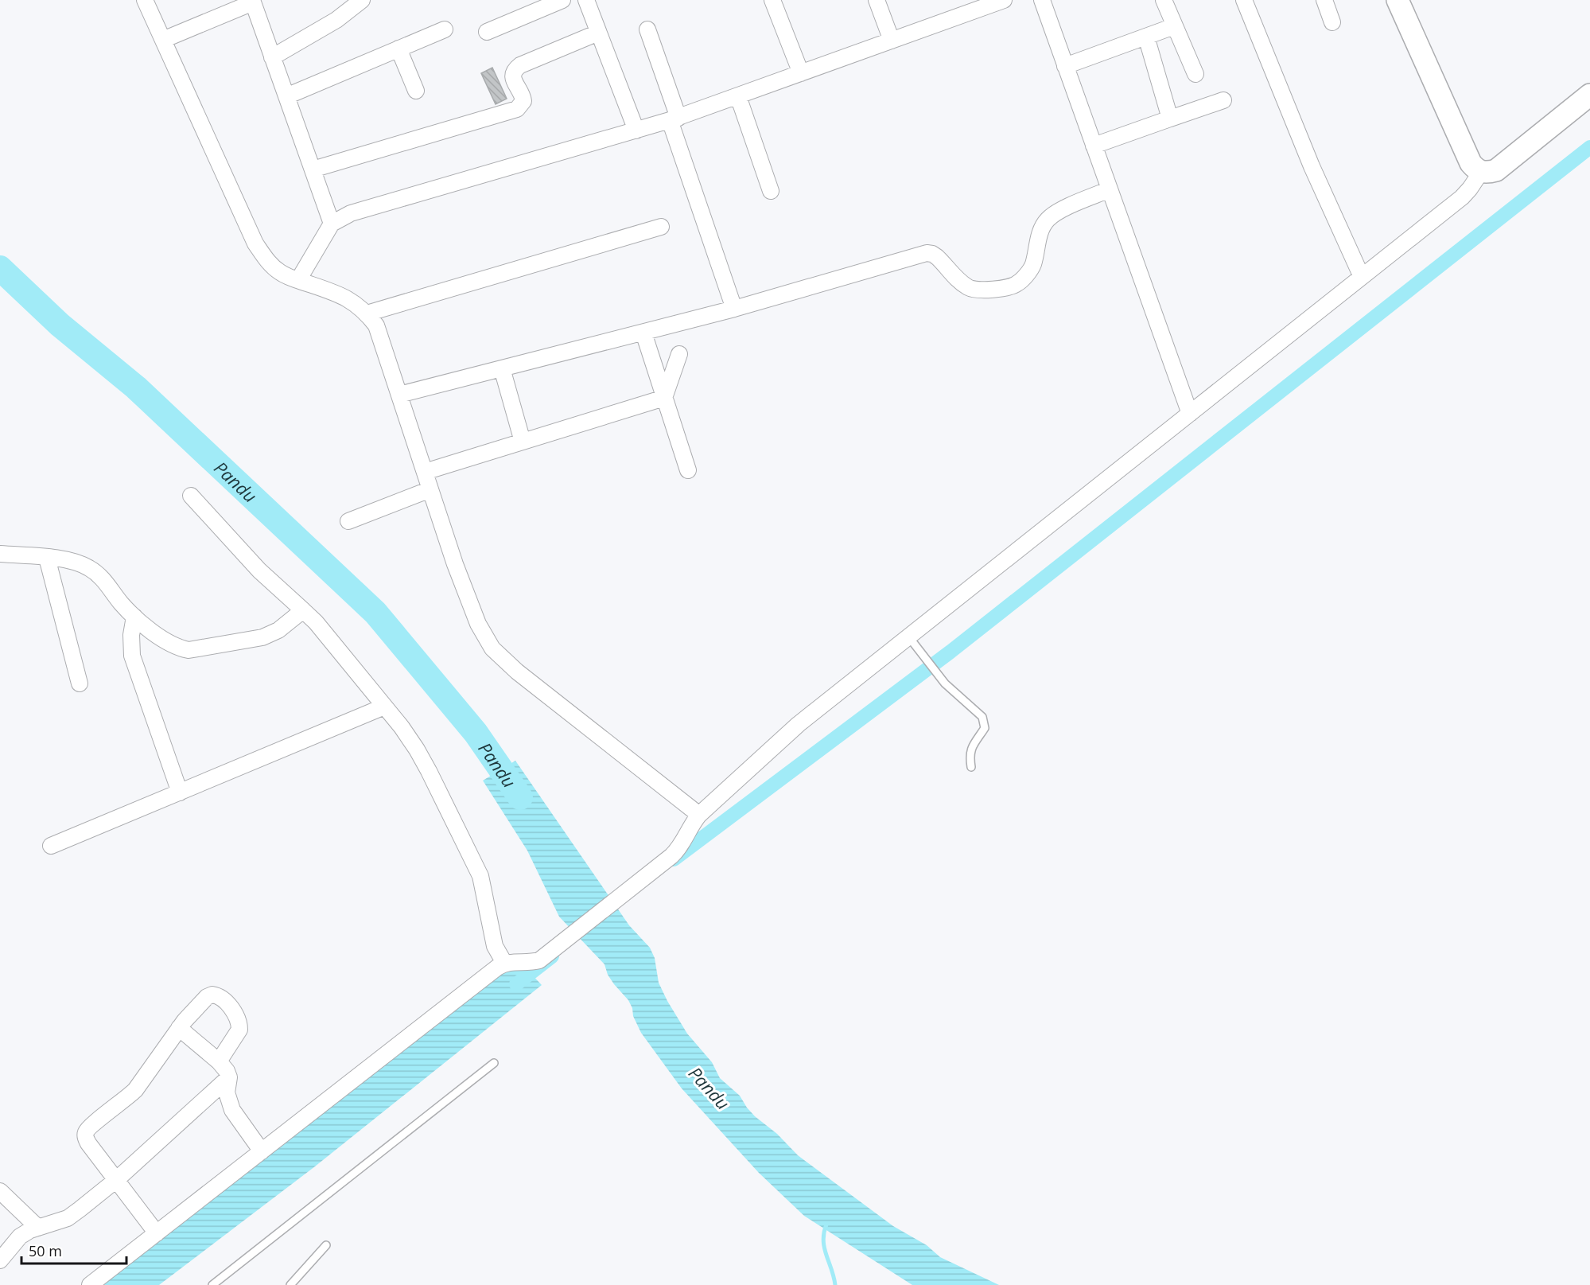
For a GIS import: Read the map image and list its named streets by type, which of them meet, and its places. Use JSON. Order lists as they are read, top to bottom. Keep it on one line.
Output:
{"water":["Pandu"],"scale_bar":"50 m"}
